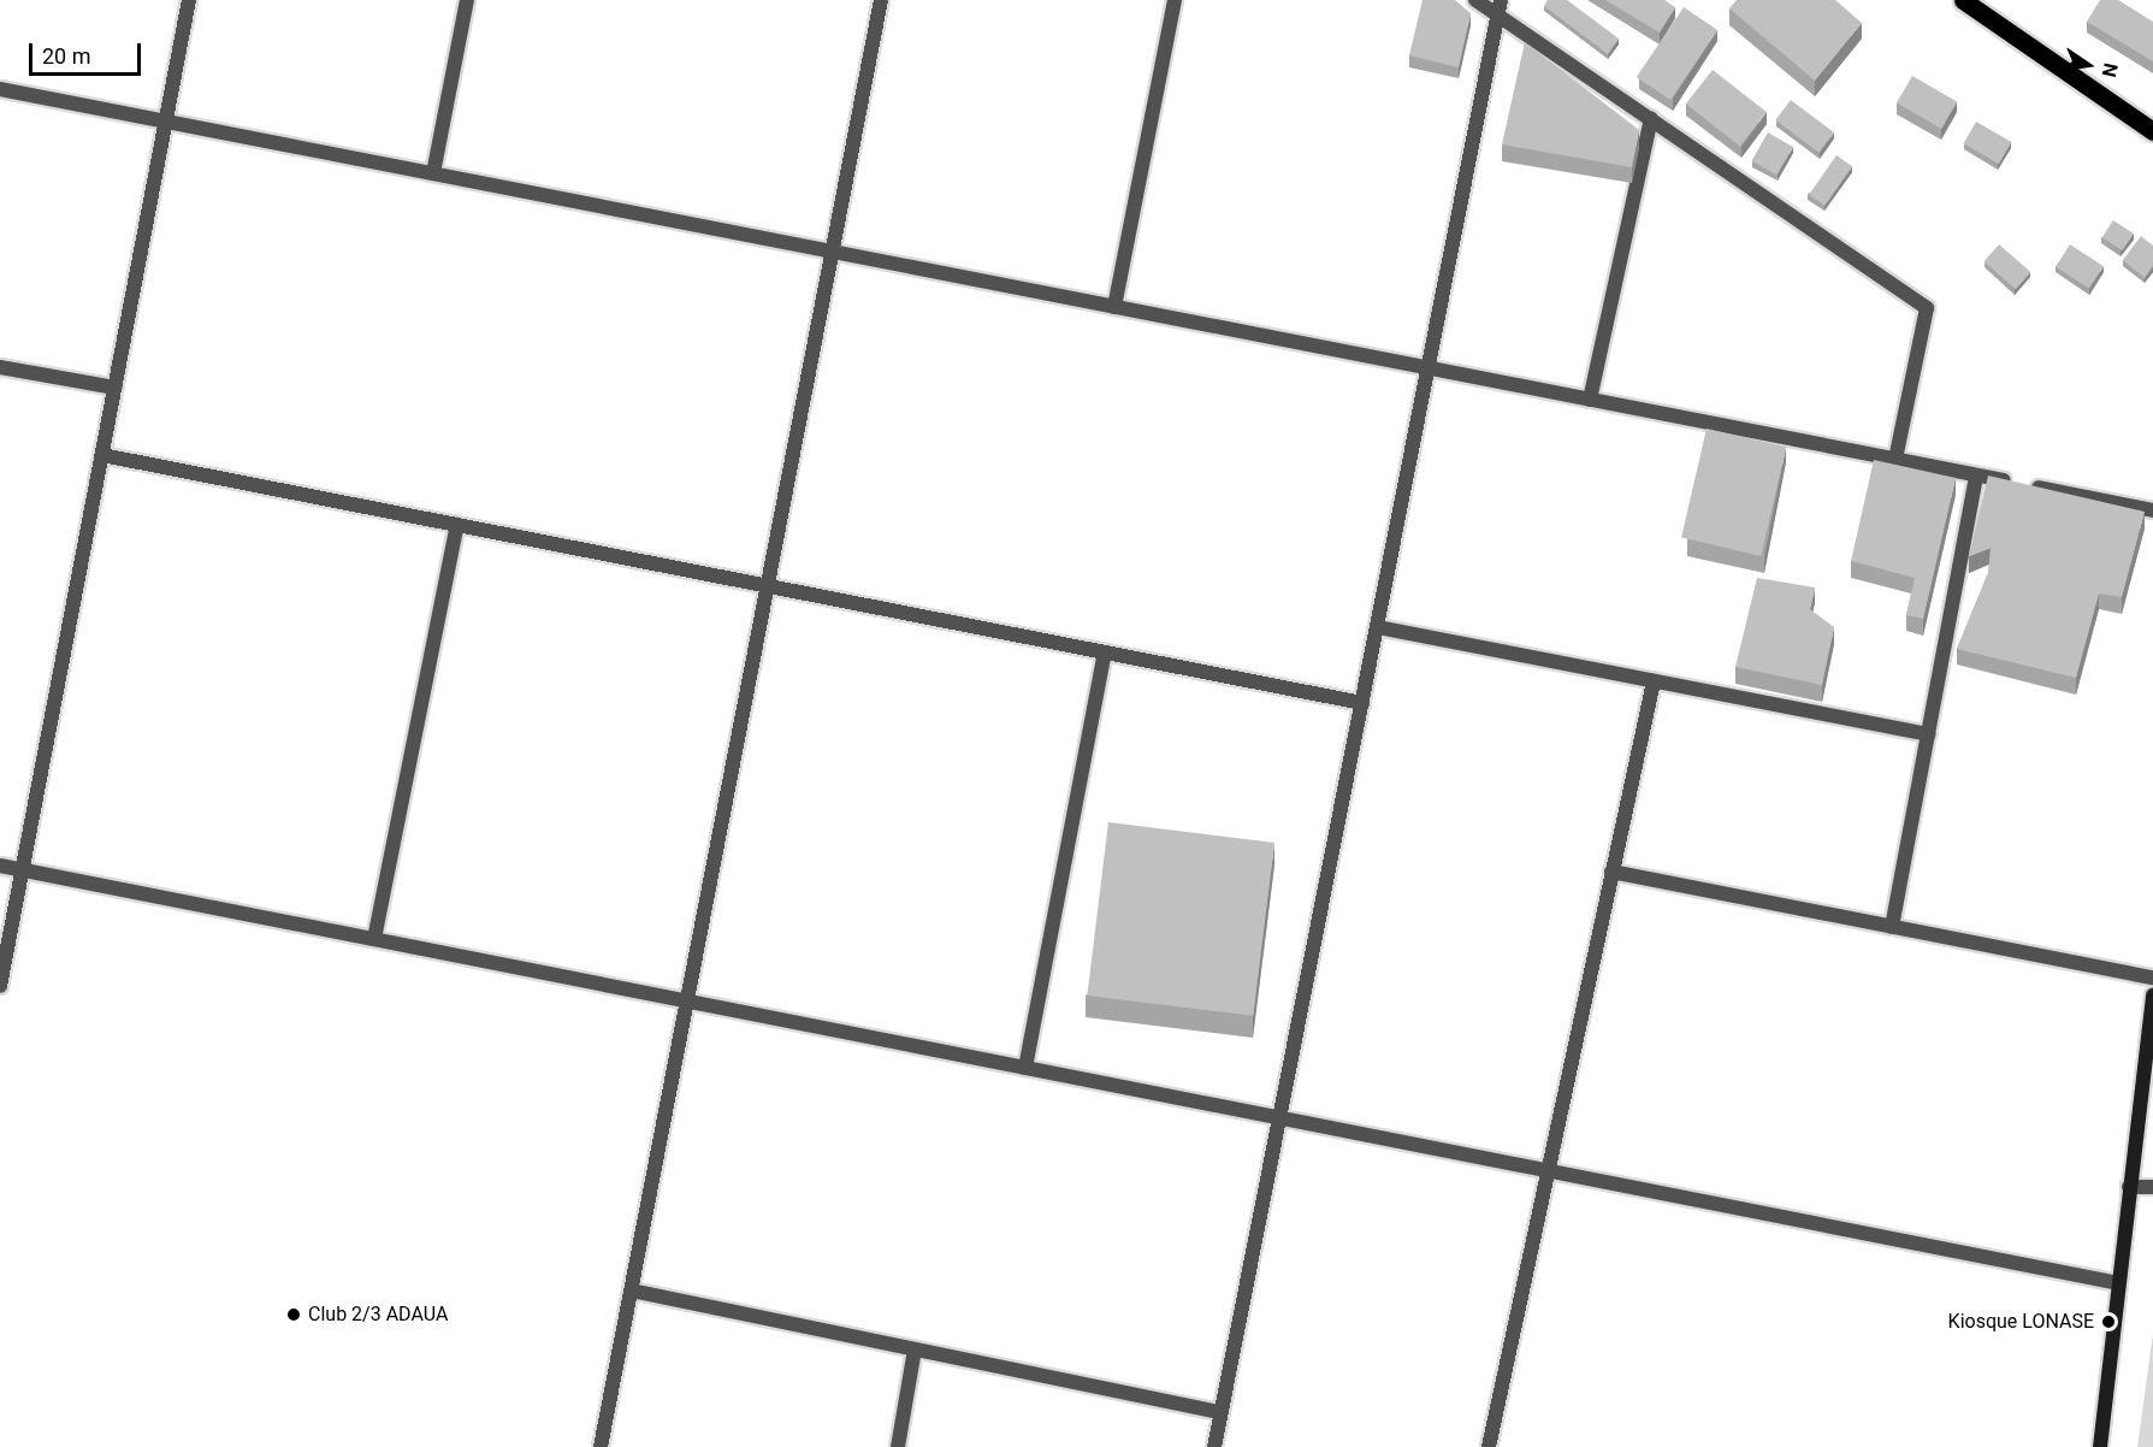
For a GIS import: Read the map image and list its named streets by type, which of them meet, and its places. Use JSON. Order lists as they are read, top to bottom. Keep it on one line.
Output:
{"places":["Club 2/3 ADAUA","Kiosque LONASE"],"scale_bar":"20 m","north":"right"}
